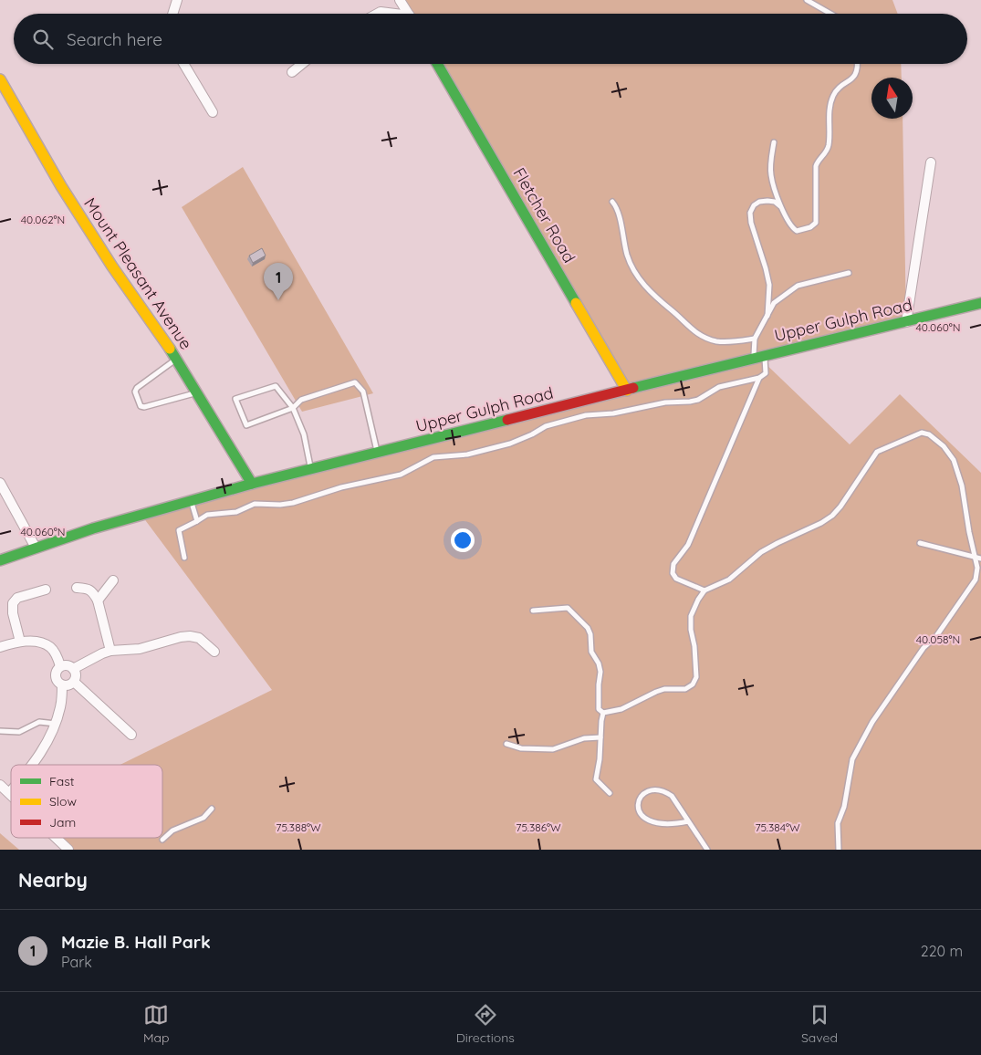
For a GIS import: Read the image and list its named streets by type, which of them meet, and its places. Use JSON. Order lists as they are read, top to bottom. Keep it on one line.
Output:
{"streets":{"street":["Fletcher Road","Mount Pleasant Avenue","Upper Gulph Road"]},"crossings":[["Fletcher Road","Upper Gulph Road"],["Mount Pleasant Avenue","Upper Gulph Road"]],"legend":["Fast","Slow","Jam"],"north":"top","page":{"search":"Search here","pins":"1","heading":"Nearby","list":[{"mark":"1","name":"Mazie B. Hall Park","note":"Park","value":"220 m"}],"nav":["Map","Directions","Saved"]},"coordinates":["40.062°N","40.060°N","40.058°N","75.388°W","75.386°W","75.384°W"]}
